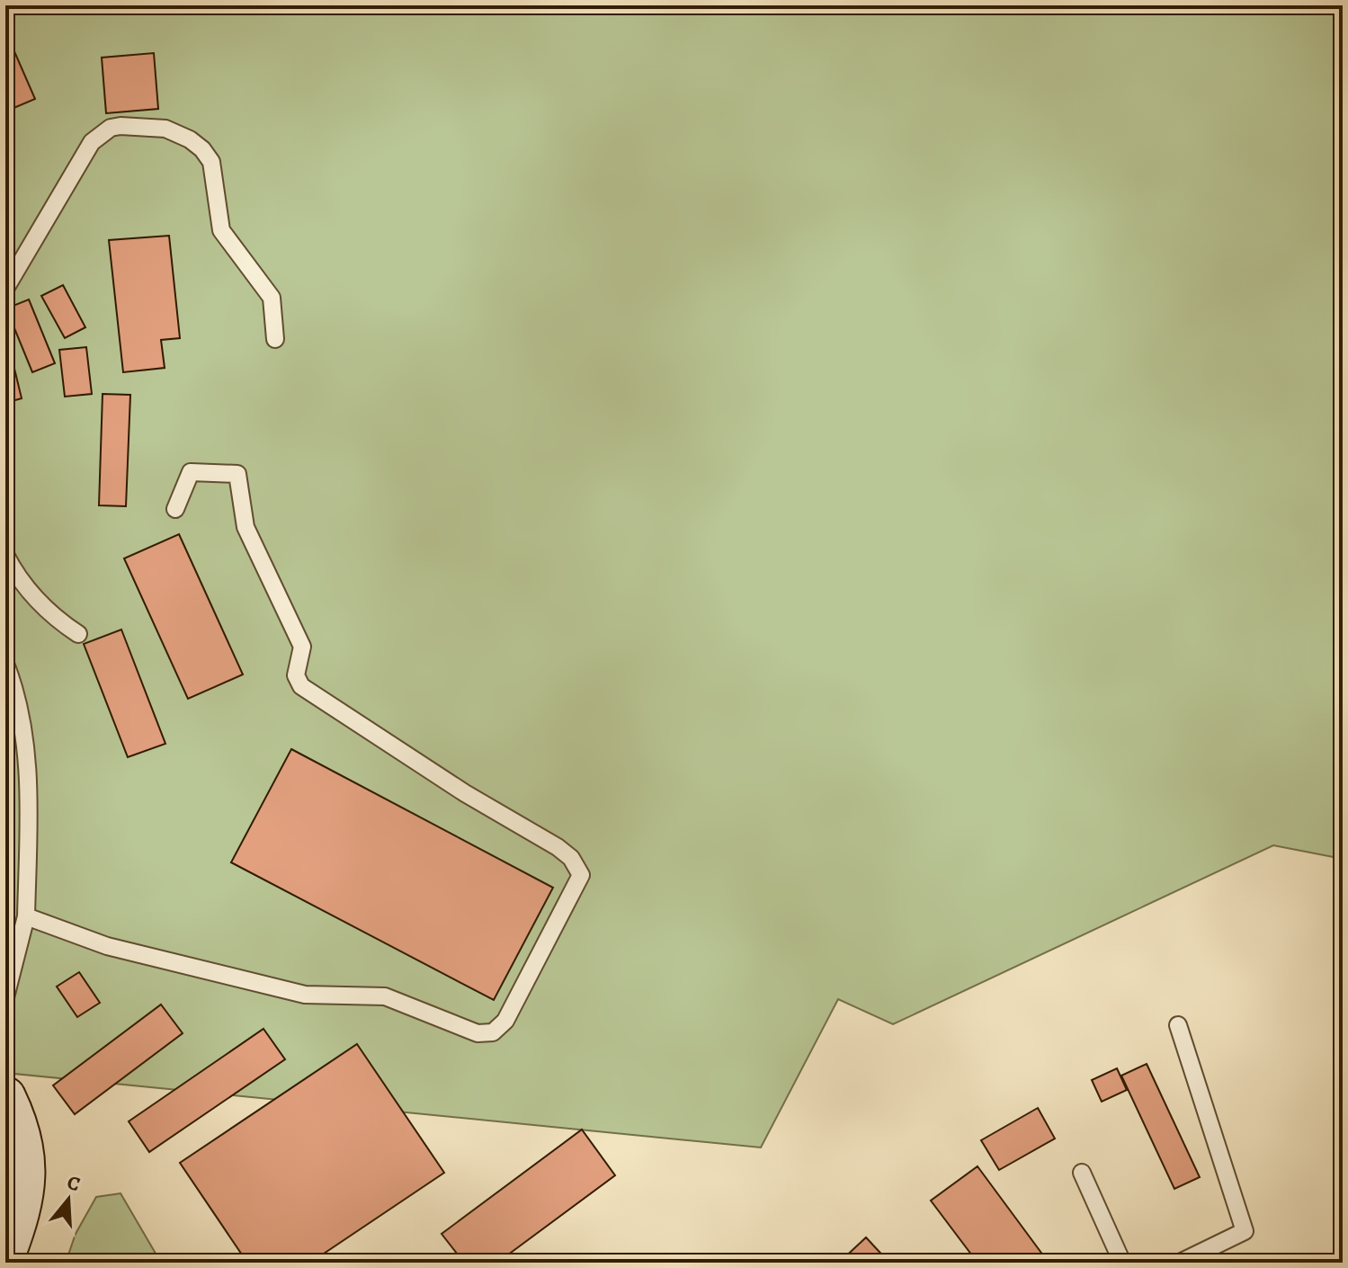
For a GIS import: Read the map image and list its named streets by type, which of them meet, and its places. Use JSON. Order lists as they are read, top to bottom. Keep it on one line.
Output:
{"north":"top"}
